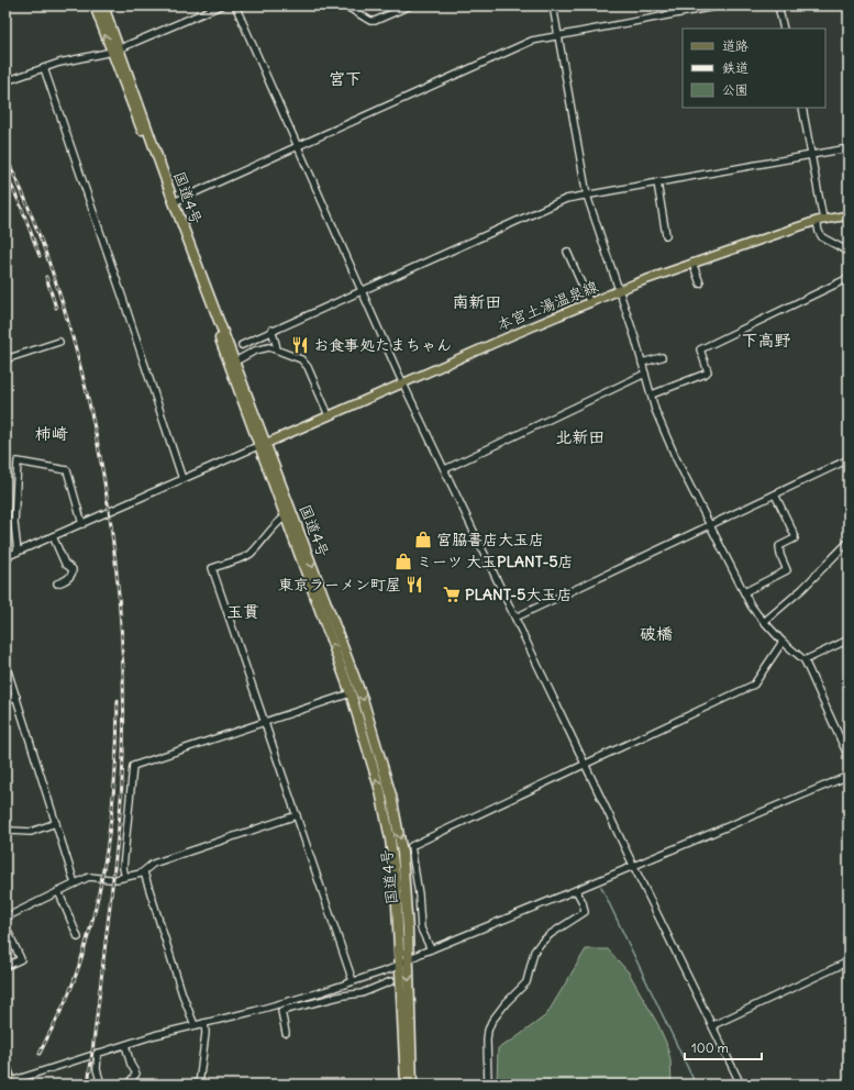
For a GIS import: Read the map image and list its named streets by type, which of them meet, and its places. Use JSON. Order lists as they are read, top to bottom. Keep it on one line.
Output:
{"streets":{"highway":["国道4号"],"main road":["本宮土湯温泉線"]},"crossings":[["国道4号","本宮土湯温泉線"]],"districts":["宮下","南新田","下高野","柿崎","北新田","玉貫","破橋"],"places":{"restaurant":["お食事処たまちゃん","東京ラーメン町屋"],"shop":["宮脇書店大玉店","ミーツ 大玉PLANT-5店"],"supermarket":["PLANT-5大玉店"]},"legend":["道路","鉄道","公園"],"scale_bar":"100 m"}
